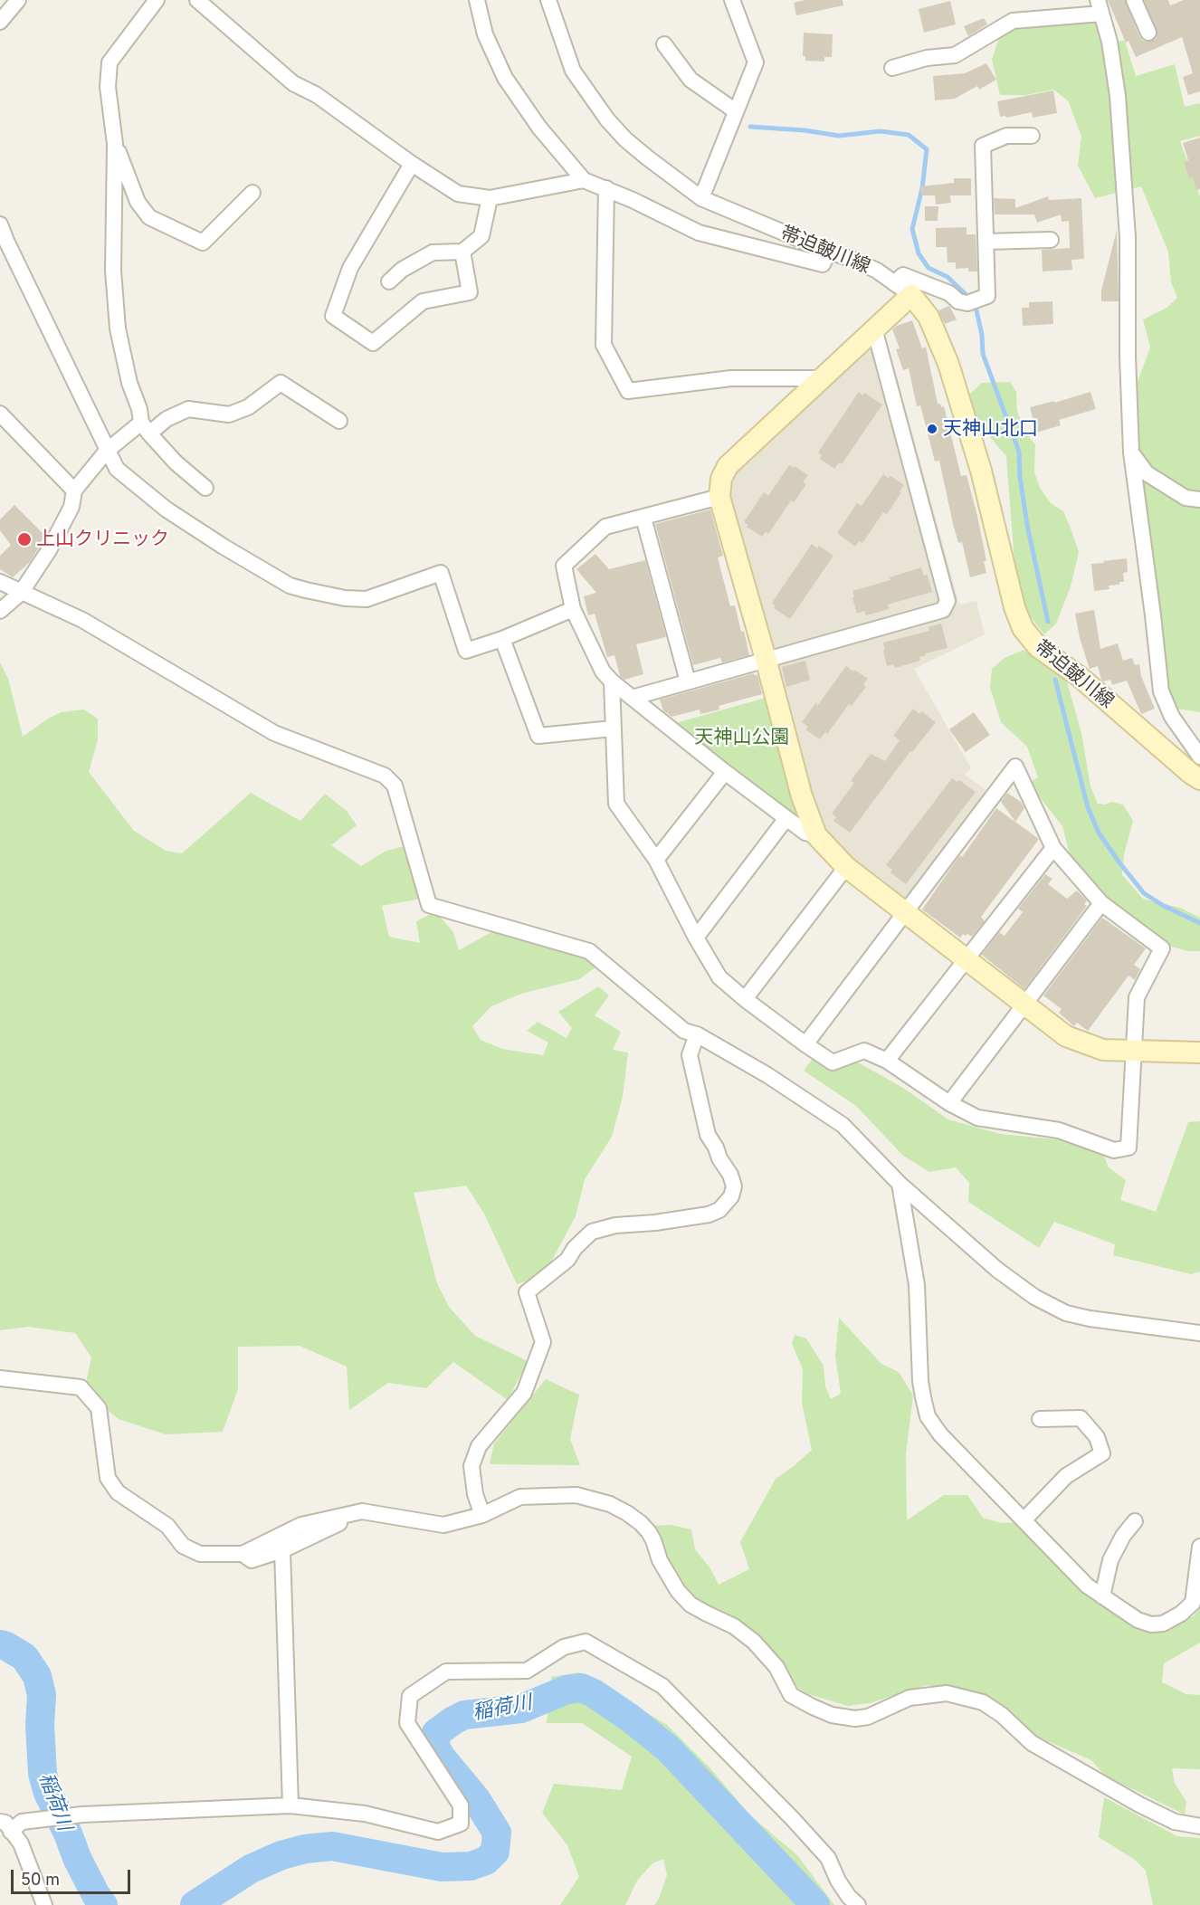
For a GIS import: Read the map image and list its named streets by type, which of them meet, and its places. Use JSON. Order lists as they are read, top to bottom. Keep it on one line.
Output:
{"streets":{"street":["帯迫皷川線"]},"water":["稲荷川"],"parks":["天神山公園"],"places":["天神山北口","上山クリニック"],"scale_bar":"50 m"}
